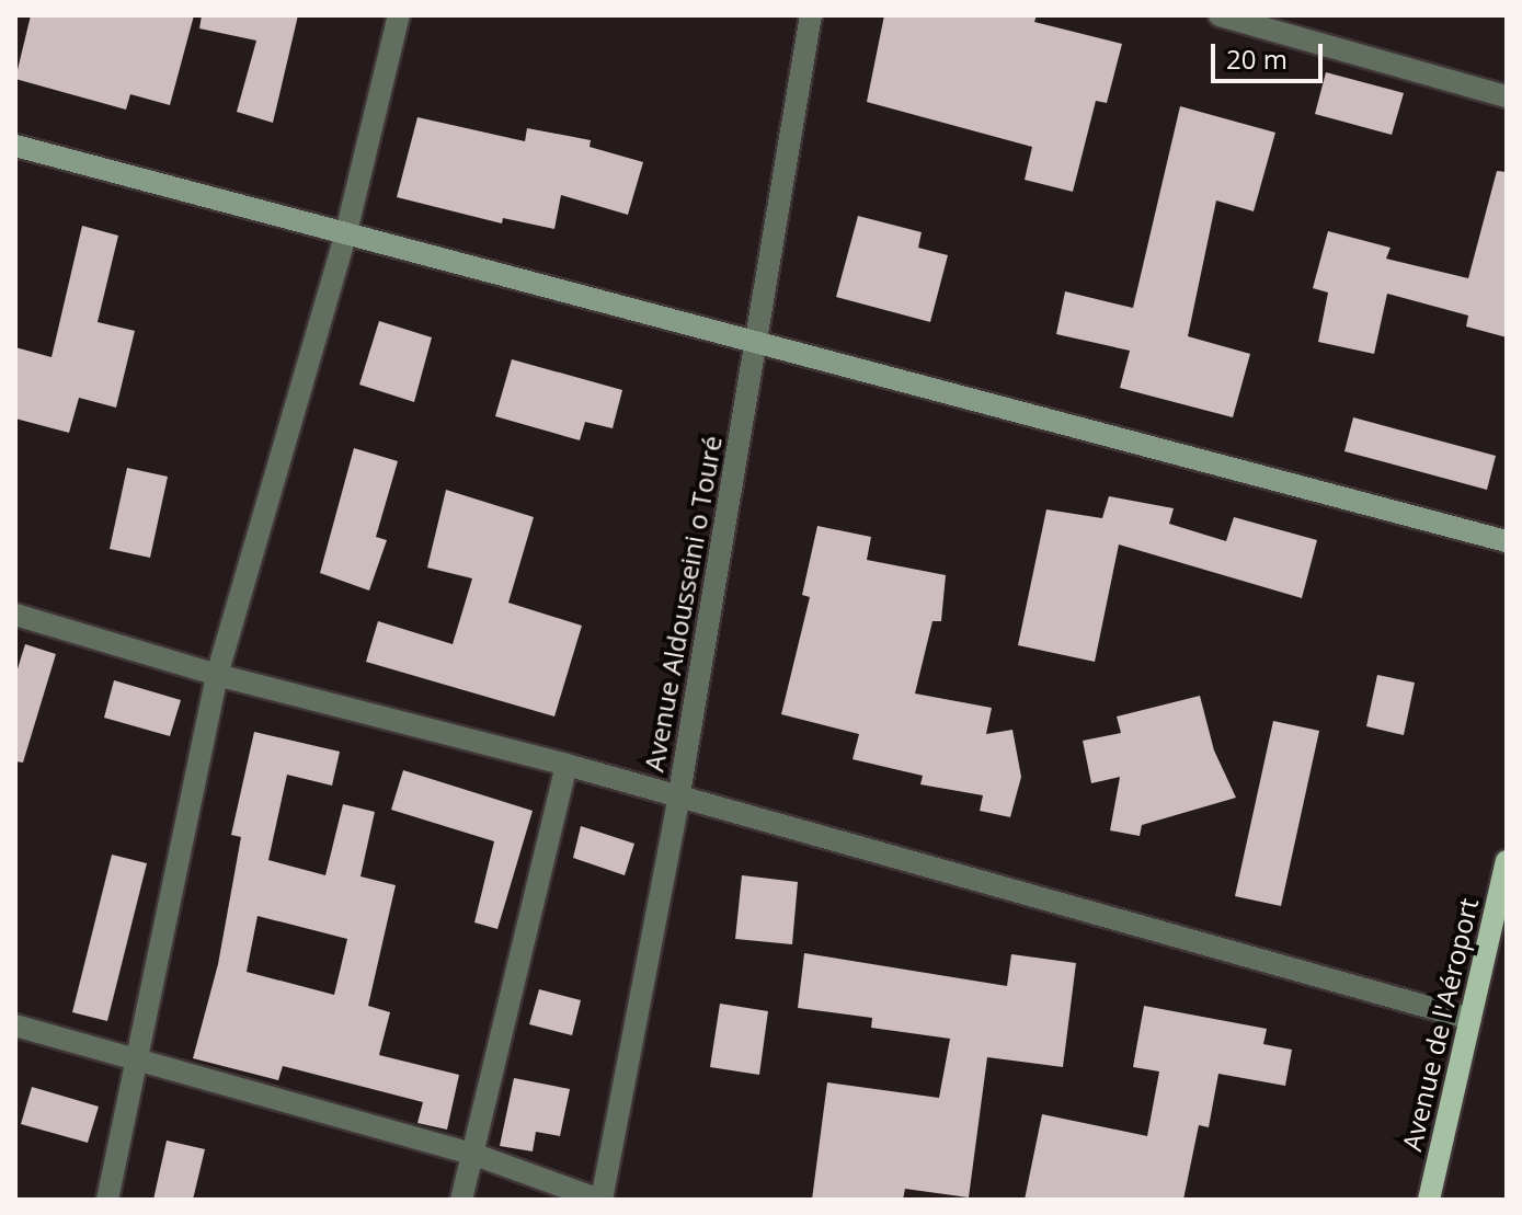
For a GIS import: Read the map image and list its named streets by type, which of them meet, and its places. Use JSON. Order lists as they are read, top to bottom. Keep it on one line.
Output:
{"streets":{"main road":["Avenue de l'Aéroport"],"street":["Avenue Aldousseini o Touré"]},"scale_bar":"20 m"}
